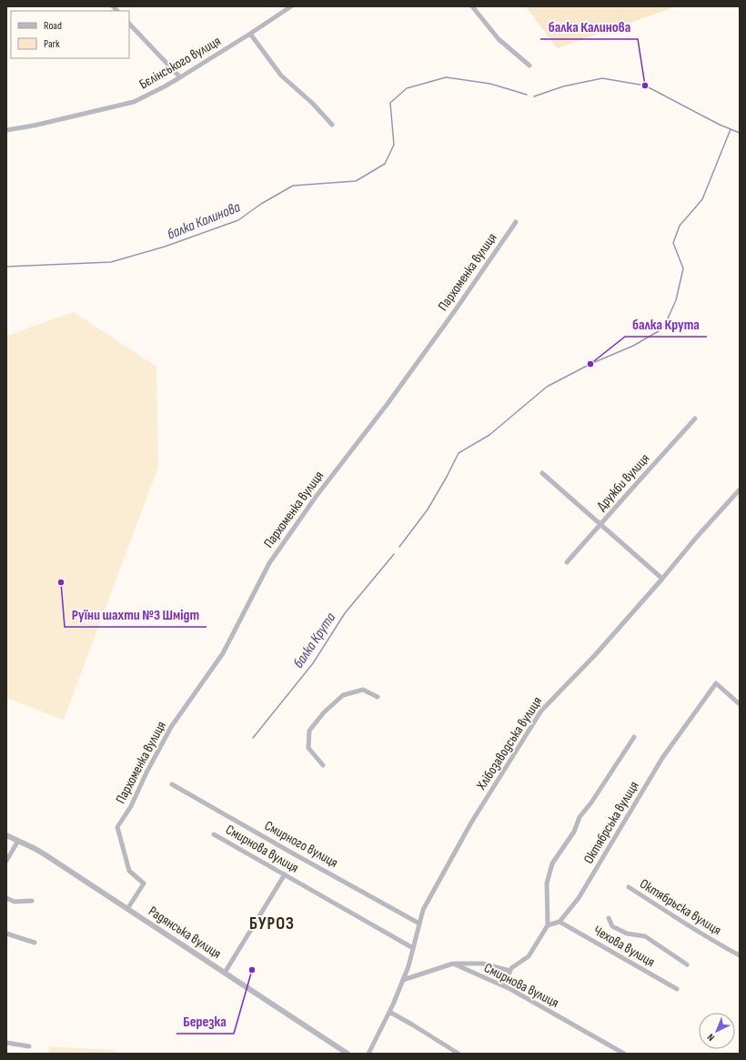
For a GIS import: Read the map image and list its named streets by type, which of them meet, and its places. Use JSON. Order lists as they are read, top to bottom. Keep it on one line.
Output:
{"streets":{"street":["Бєлінського вулиця","Пархоменка вулиця","Дружби вулиця","Хлібозаводська вулиця","Октябрська вулиця","Смирного вулиця","Смирнова вулиця","Октябрьска вулиця","Радянська вулиця","Чехова вулиця"]},"crossings":[["Пархоменка вулиця","Радянська вулиця"],["Хлібозаводська вулиця","Смирного вулиця"],["Хлібозаводська вулиця","Смирнова вулиця"],["Октябрська вулиця","Чехова вулиця"]],"districts":["БУРОЗ"],"water":["балка Калинова","балка Крута"],"places":["балка Калинова","балка Крута","Руїни шахти №3 Шмідт","Березка"],"legend":["Road","Park"],"north":"bottom left"}
